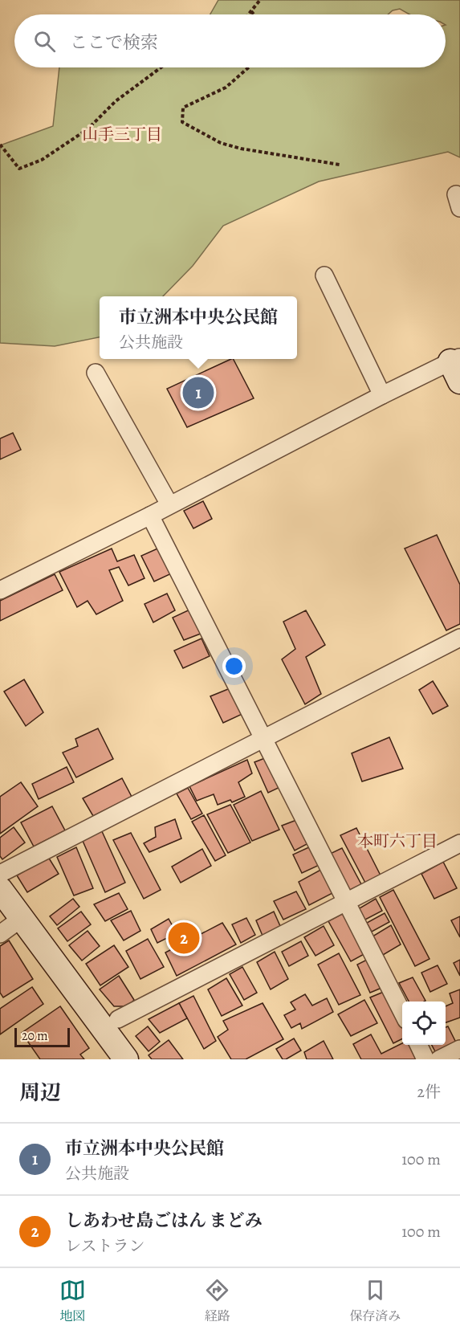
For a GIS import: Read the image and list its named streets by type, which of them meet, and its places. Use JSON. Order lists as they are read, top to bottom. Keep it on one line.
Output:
{"districts":["山手三丁目","本町六丁目"],"scale_bar":"20 m","page":{"search":"ここで検索","popup":["市立洲本中央公民館","公共施設"],"pins":["1","2"],"scale":"20 m","heading":["周辺","2件"],"list":[{"mark":"1","name":"市立洲本中央公民館","note":"公共施設","value":"100 m"},{"mark":"2","name":"しあわせ島ごはん まどみ","note":"レストラン","value":"100 m"}],"nav":["地図","経路","保存済み"]}}
